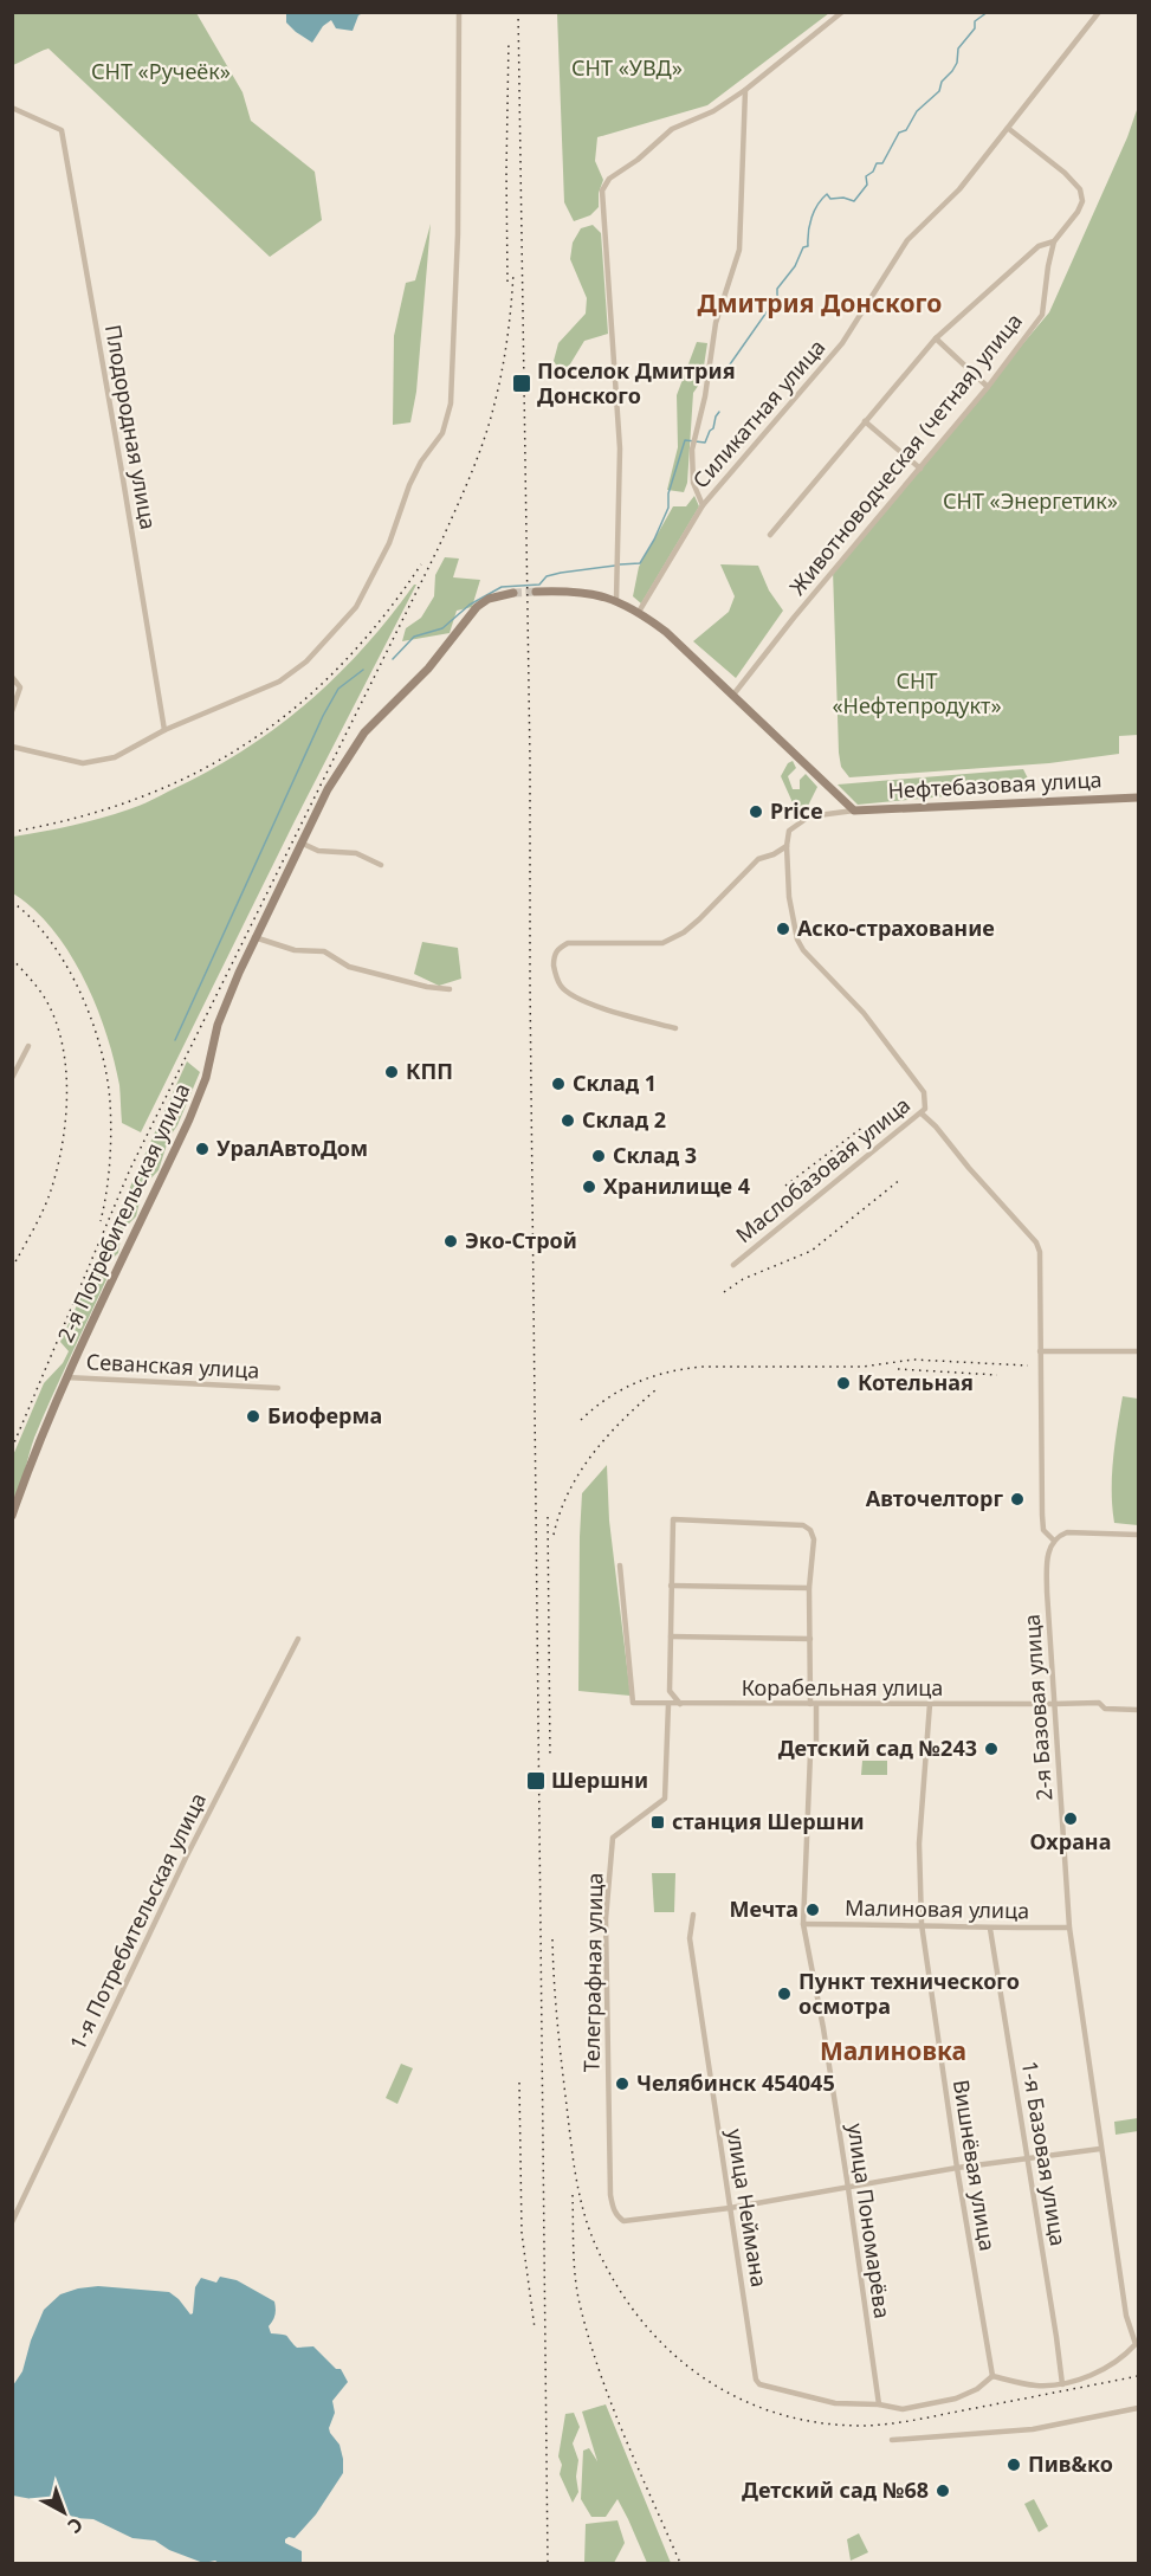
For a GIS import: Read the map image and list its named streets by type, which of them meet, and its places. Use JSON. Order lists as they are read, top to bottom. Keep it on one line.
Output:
{"streets":{"street":["Силикатная улица","Плодородная улица","Животноводческая (четная) улица","Нефтебазовая улица","Маслобазовая улица","2-я Потребительская улица","Севанская улица","Корабельная улица","2-я Базовая улица","Малиновая улица","1-я Потребительская улица","Телеграфная улица","1-я Базовая улица","Вишнёвая улица","улица Неймана","улица Пономарёва"]},"crossings":[["Силикатная улица","Животноводческая (четная) улица"],["2-я Потребительская улица","Севанская улица"],["Корабельная улица","2-я Базовая улица"],["Корабельная улица","Телеграфная улица"],["Корабельная улица","Вишнёвая улица"],["Корабельная улица","улица Пономарёва"],["2-я Базовая улица","Малиновая улица"],["2-я Базовая улица","1-я Базовая улица"],["Малиновая улица","1-я Базовая улица"],["Малиновая улица","Вишнёвая улица"],["Малиновая улица","улица Пономарёва"],["Телеграфная улица","улица Неймана"],["улица Неймана","улица Пономарёва"]],"districts":["Дмитрия Донского","Малиновка"],"parks":["СНТ «УВД»","СНТ «Ручеёк»","СНТ «Энергетик»","СНТ «Нефтепродукт»"],"places":{"transit":["Поселок Дмитрия Донского","Шершни","станция Шершни"],"other":["Price","Аско-страхование","КПП","Склад 1","Склад 2","УралАвтоДом","Склад 3","Хранилище 4","Эко-Строй","Котельная","Биоферма","Авточелторг","Детский сад №243","Охрана","Мечта","Пункт технического осмотра","Челябинск 454045","Пив&ко","Детский сад №68"]},"north":"bottom right"}
